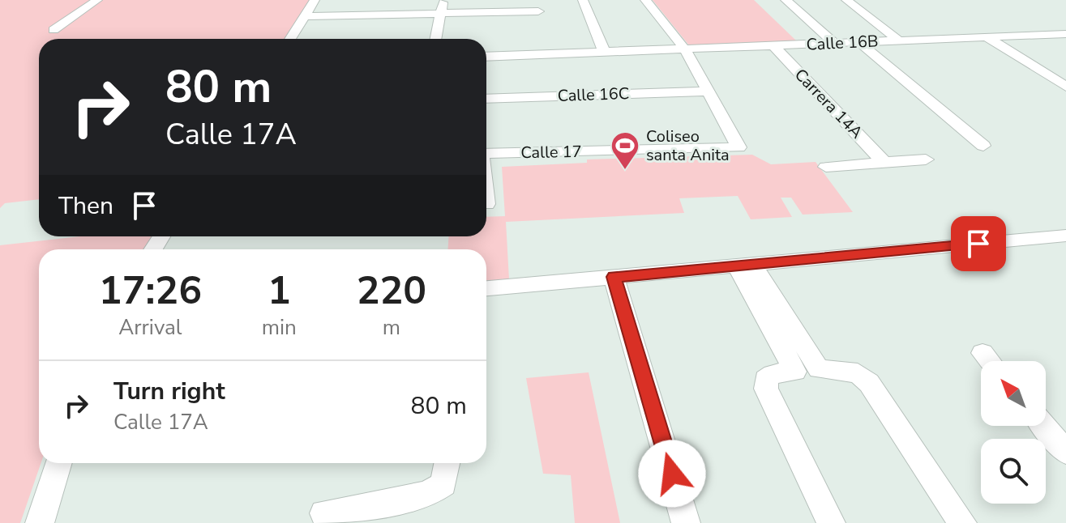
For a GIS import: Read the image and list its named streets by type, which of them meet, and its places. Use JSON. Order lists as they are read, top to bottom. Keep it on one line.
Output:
{"streets":{"street":["Calle 16B","Calle 16C","Carrera 14A","Calle 17"]},"crossings":[["Calle 16B","Carrera 14A"],["Calle 16C","Calle 17"]],"places":{"sports":["Coliseo santa Anita"]},"north":"top left","page":{"turn":["80 m","Calle 17A"],"then":"Then","eta":["17:26","Arrival","1","min","220","m"],"list":[{"name":"Turn right","note":"Calle 17A","value":"80 m"}]}}
